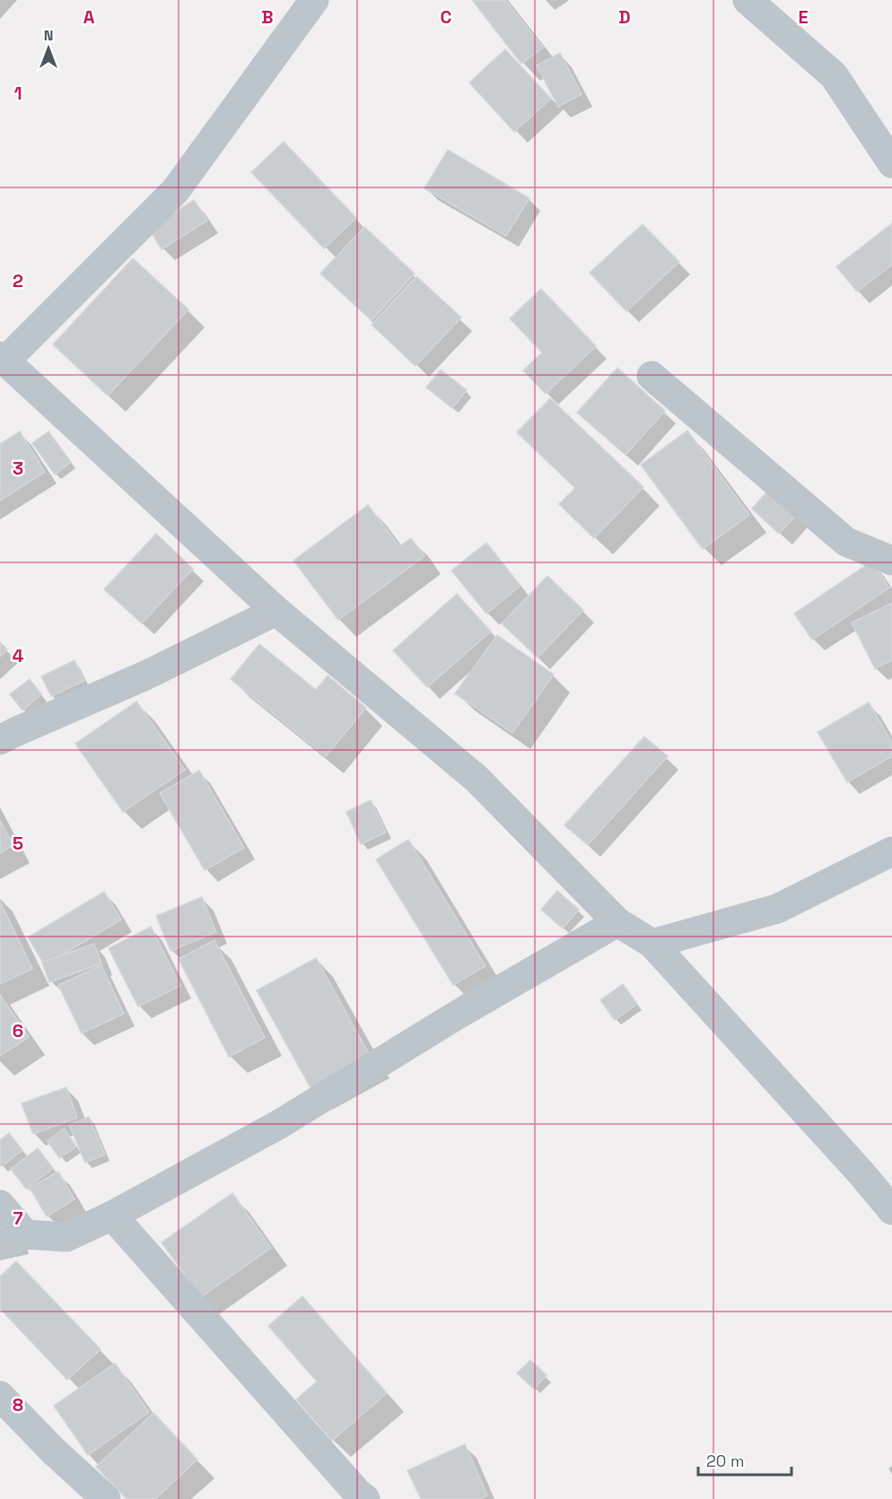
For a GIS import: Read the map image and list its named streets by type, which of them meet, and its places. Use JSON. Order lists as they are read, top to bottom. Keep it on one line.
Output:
{"scale_bar":"20 m","north":"top","grid":{"columns":["A","B","C","D","E"],"rows":["1","2","3","4","5","6","7","8"]}}
